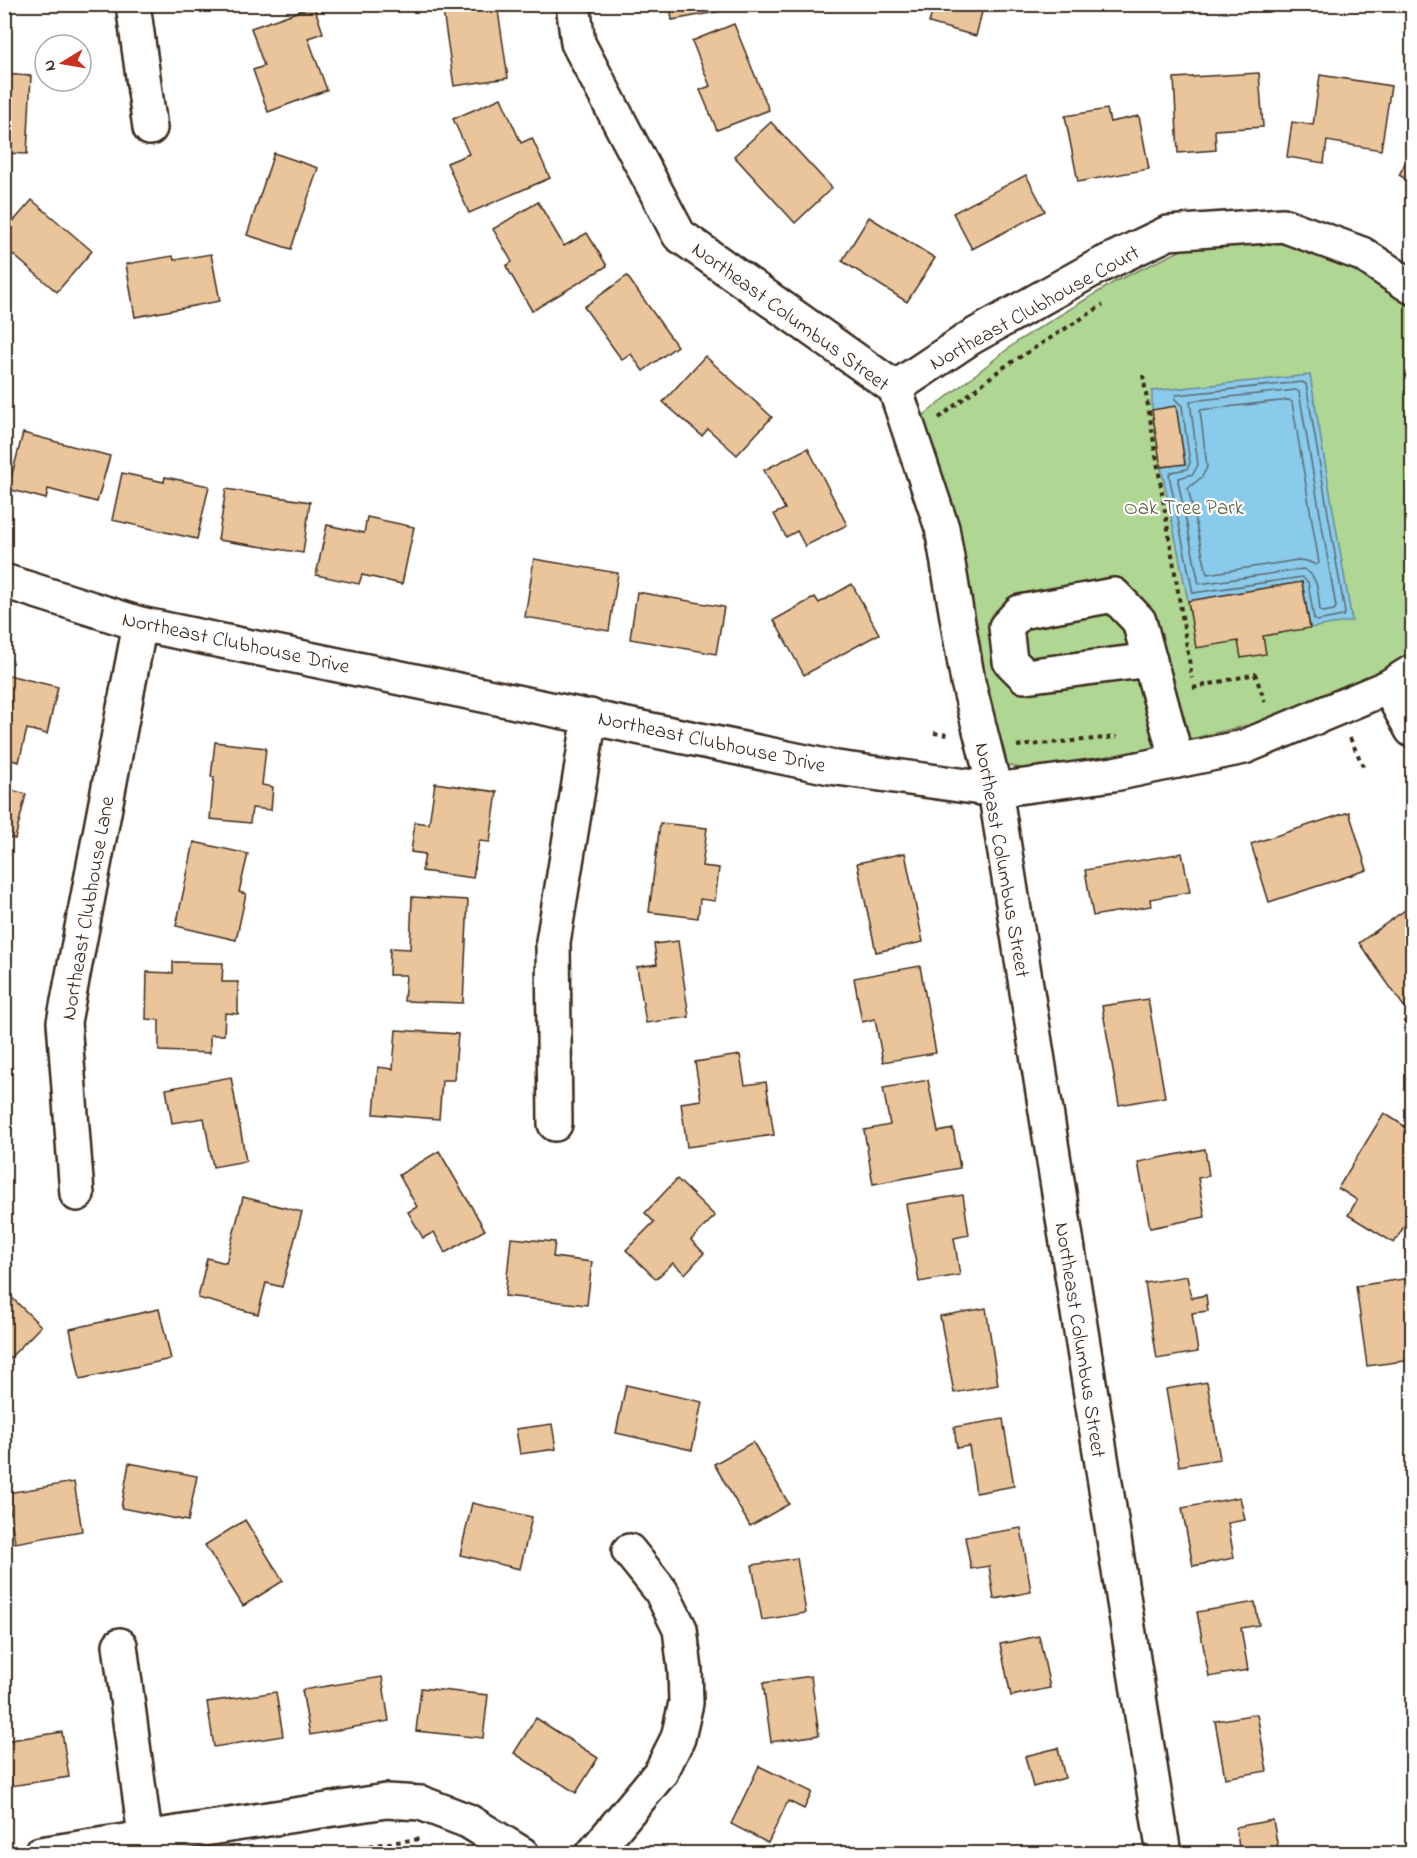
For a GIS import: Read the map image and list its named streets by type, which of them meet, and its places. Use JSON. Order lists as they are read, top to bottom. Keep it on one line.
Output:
{"streets":{"street":["Northeast Clubhouse Court","Northeast Columbus Street","Northeast Clubhouse Drive","Northeast Clubhouse Lane"]},"crossings":[["Northeast Clubhouse Court","Northeast Columbus Street"],["Northeast Columbus Street","Northeast Clubhouse Drive"],["Northeast Clubhouse Drive","Northeast Clubhouse Lane"]],"parks":["Oak Tree Park"],"north":"left"}
